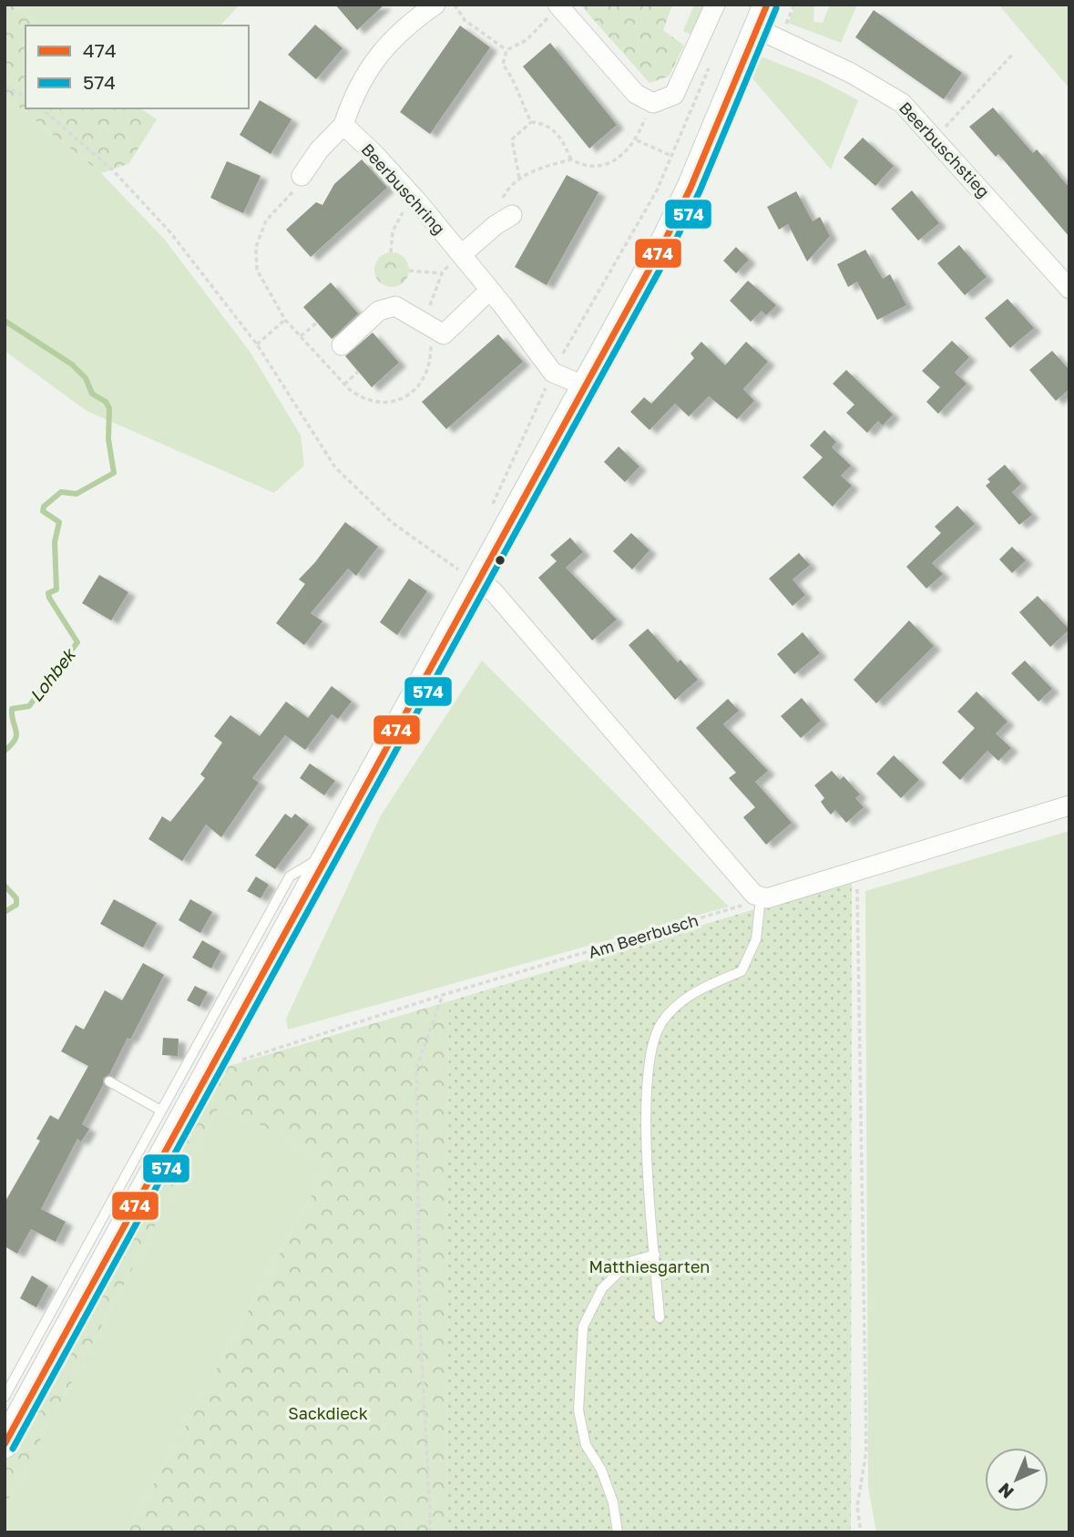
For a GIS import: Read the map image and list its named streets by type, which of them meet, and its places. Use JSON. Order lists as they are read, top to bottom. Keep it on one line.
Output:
{"streets":{"street":["Beerbuschstieg","Beerbuschring"],"path":["Am Beerbusch"]},"water":["Lohbek"],"parks":["Matthiesgarten","Sackdieck"],"lines":["transit line 474","transit line 574"],"legend":["474","574"],"north":"bottom left"}
